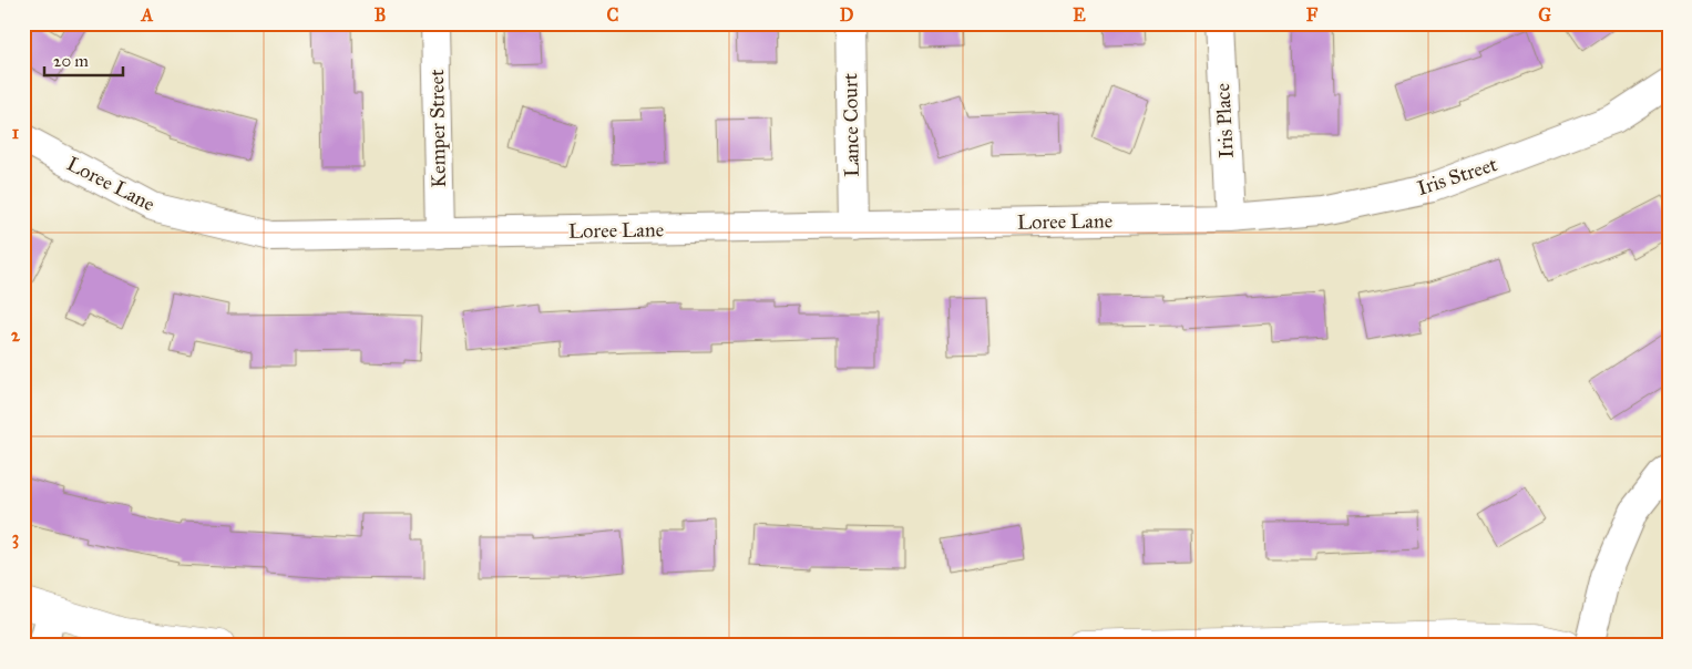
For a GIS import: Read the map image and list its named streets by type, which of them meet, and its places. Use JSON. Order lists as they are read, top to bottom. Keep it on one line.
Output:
{"streets":{"street":["Iris Place","Lance Court","Kemper Street","Iris Street","Loree Lane"]},"crossings":[["Iris Place","Iris Street"],["Iris Place","Loree Lane"],["Lance Court","Loree Lane"],["Kemper Street","Loree Lane"],["Iris Street","Loree Lane"]],"scale_bar":"20 m","grid":{"columns":["A","B","C","D","E","F","G"],"rows":["1","2","3"]}}
